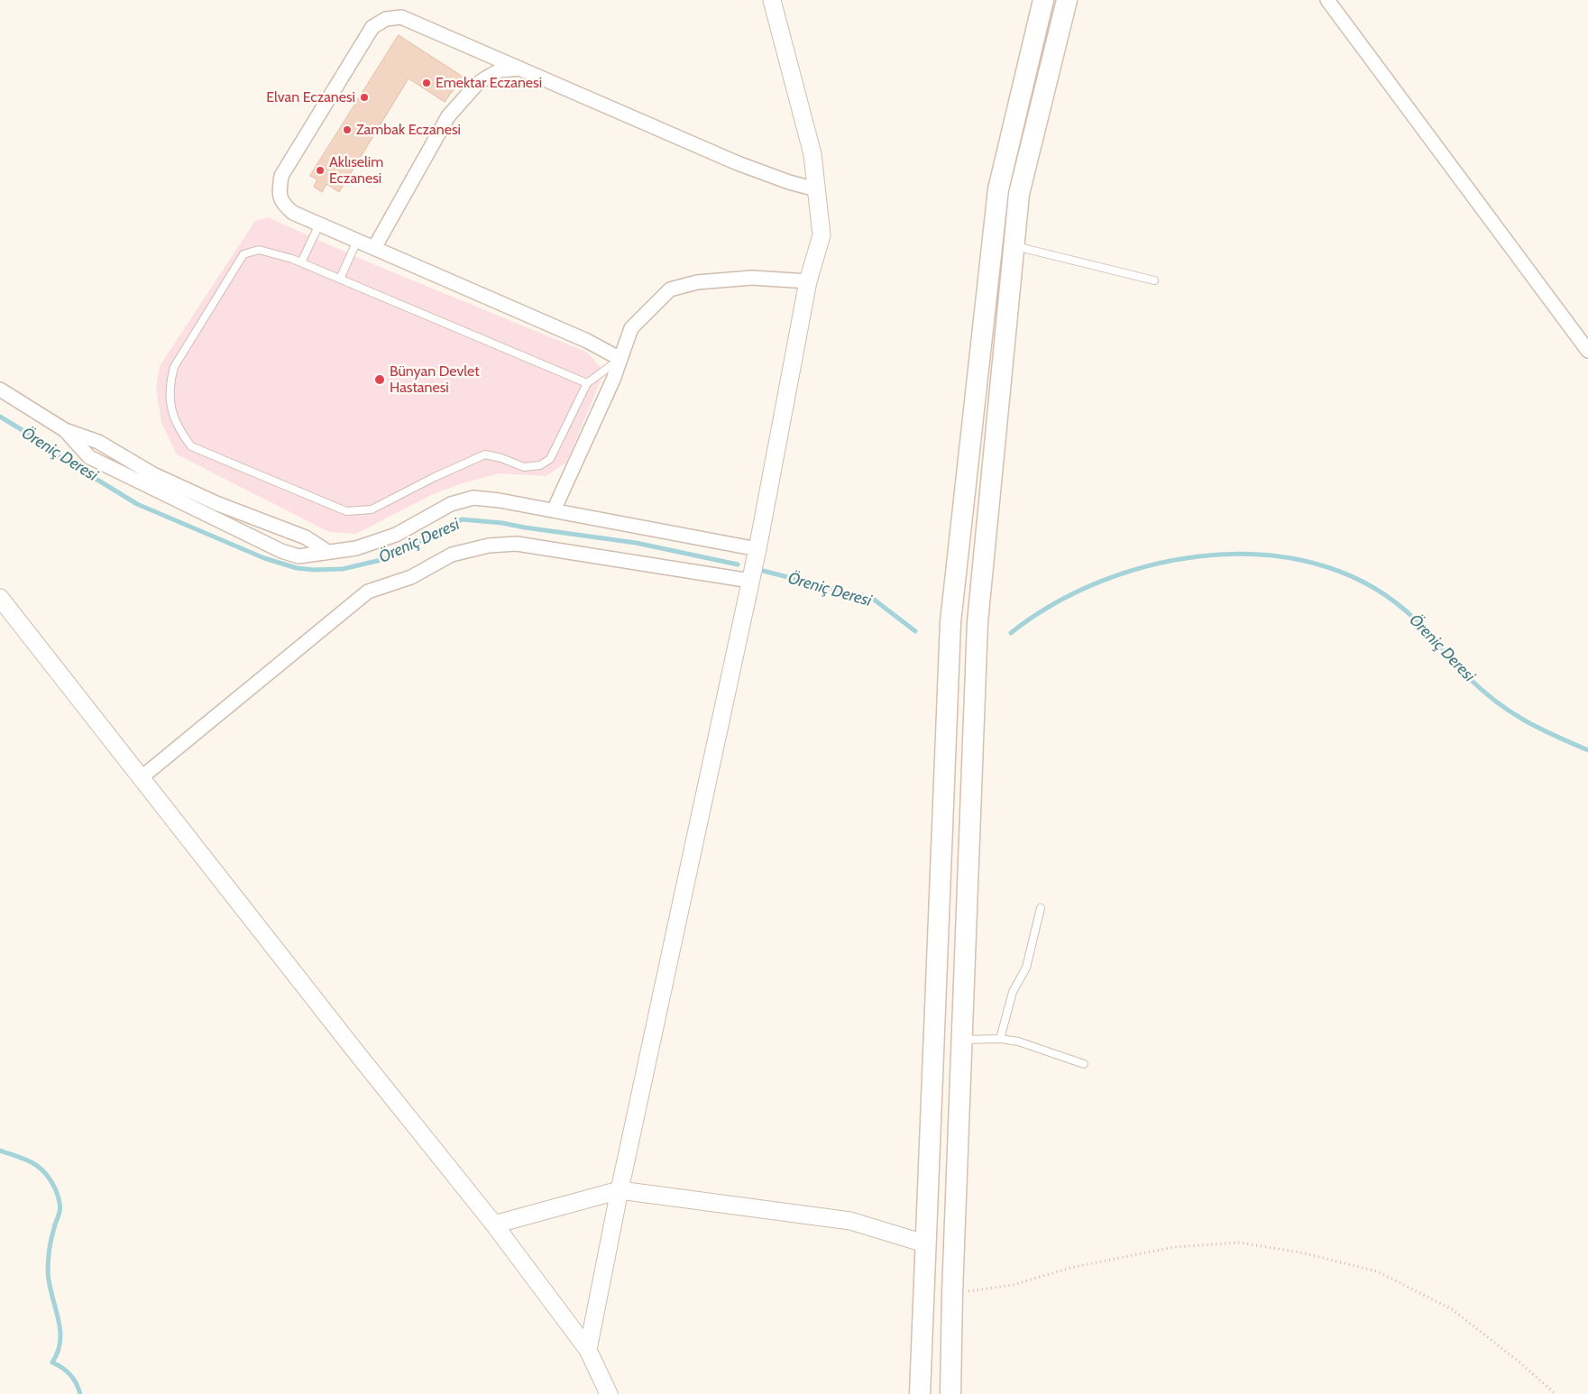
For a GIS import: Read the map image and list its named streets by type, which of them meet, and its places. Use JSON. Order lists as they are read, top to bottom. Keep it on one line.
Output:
{"water":["Öreniç Deresi"],"places":["Emektar Eczanesi","Elvan Eczanesi","Zambak Eczanesi","Aklıselim Eczanesi","Bünyan Devlet Hastanesi"]}
